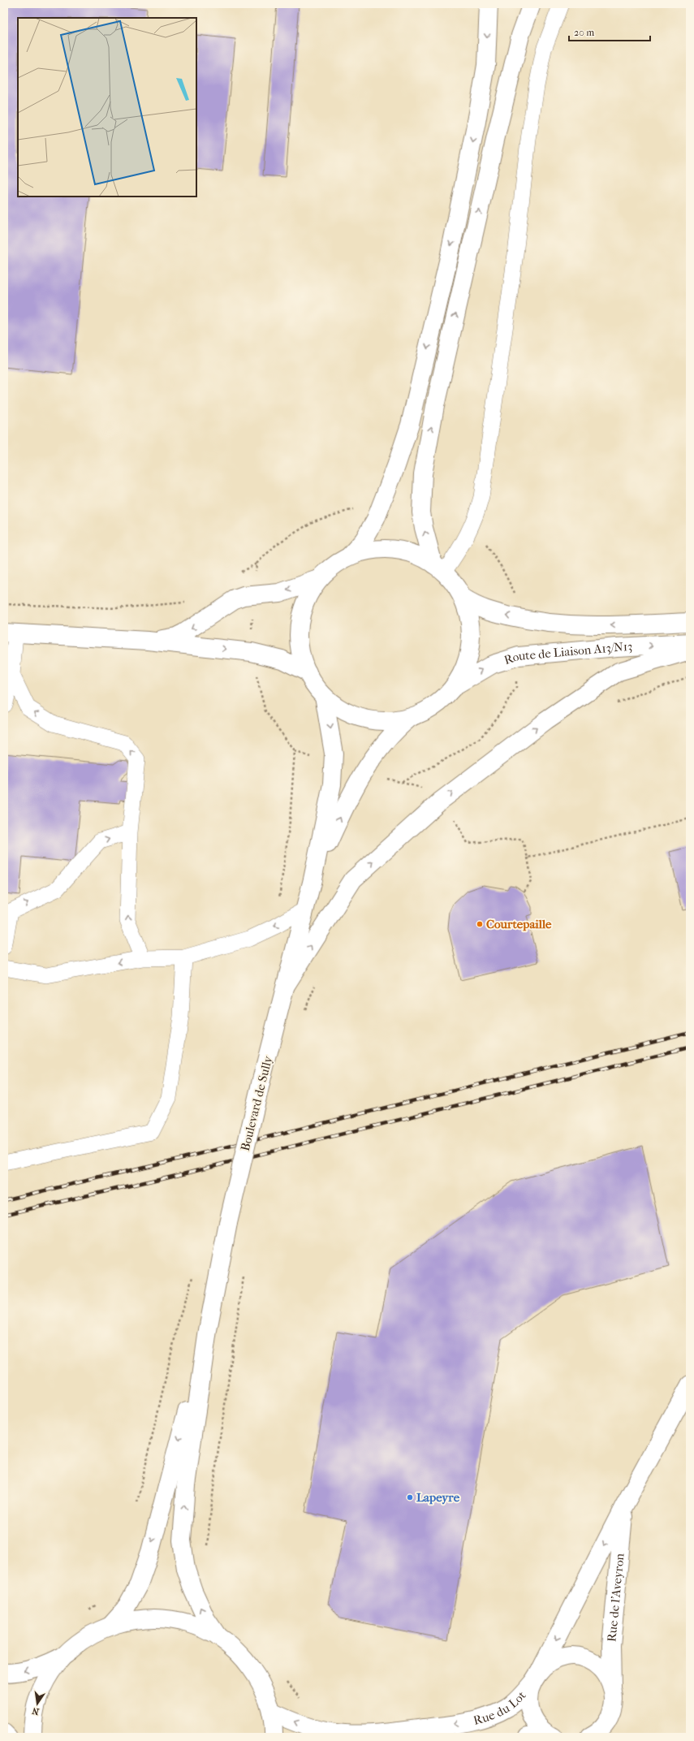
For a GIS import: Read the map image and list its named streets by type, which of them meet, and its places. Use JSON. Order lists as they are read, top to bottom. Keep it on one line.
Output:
{"streets":{"main road":["Route de Liaison A13/N13","Boulevard de Sully","Rue de l'Aveyron","Rue du Lot"]},"crossings":[["Rue de l'Aveyron","Rue du Lot"]],"one_way":["Rue du Lot"],"places":["Courtepaille","Lapeyre"],"scale_bar":"20 m","north":"bottom"}
